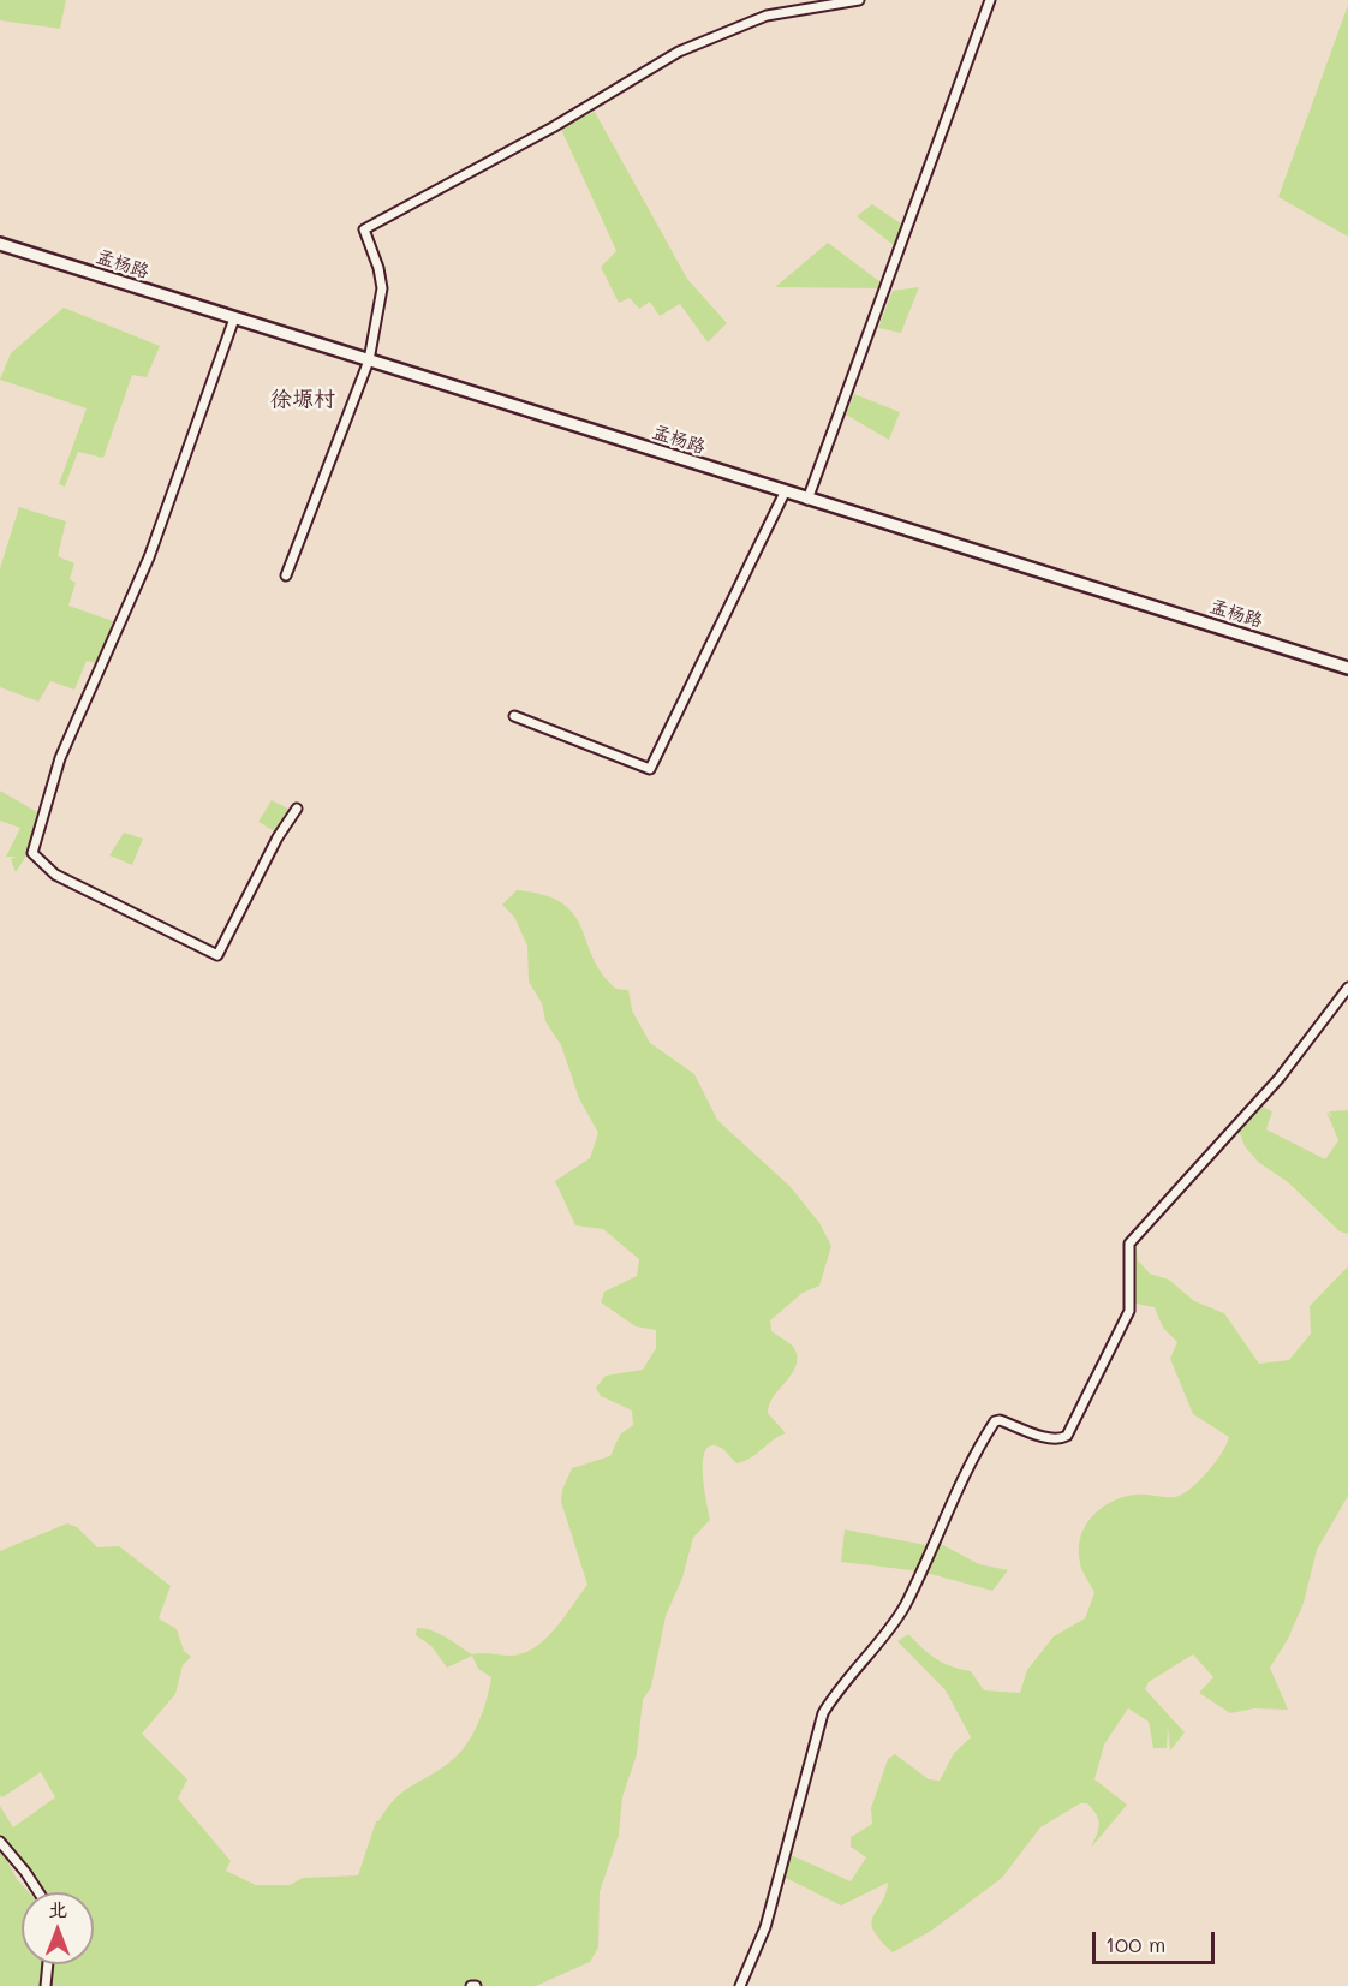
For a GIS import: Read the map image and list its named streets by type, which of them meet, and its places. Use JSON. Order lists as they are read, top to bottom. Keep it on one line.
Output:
{"streets":{"street":["孟杨路"]},"districts":["徐塬村"],"scale_bar":"100 m","north":"top"}
